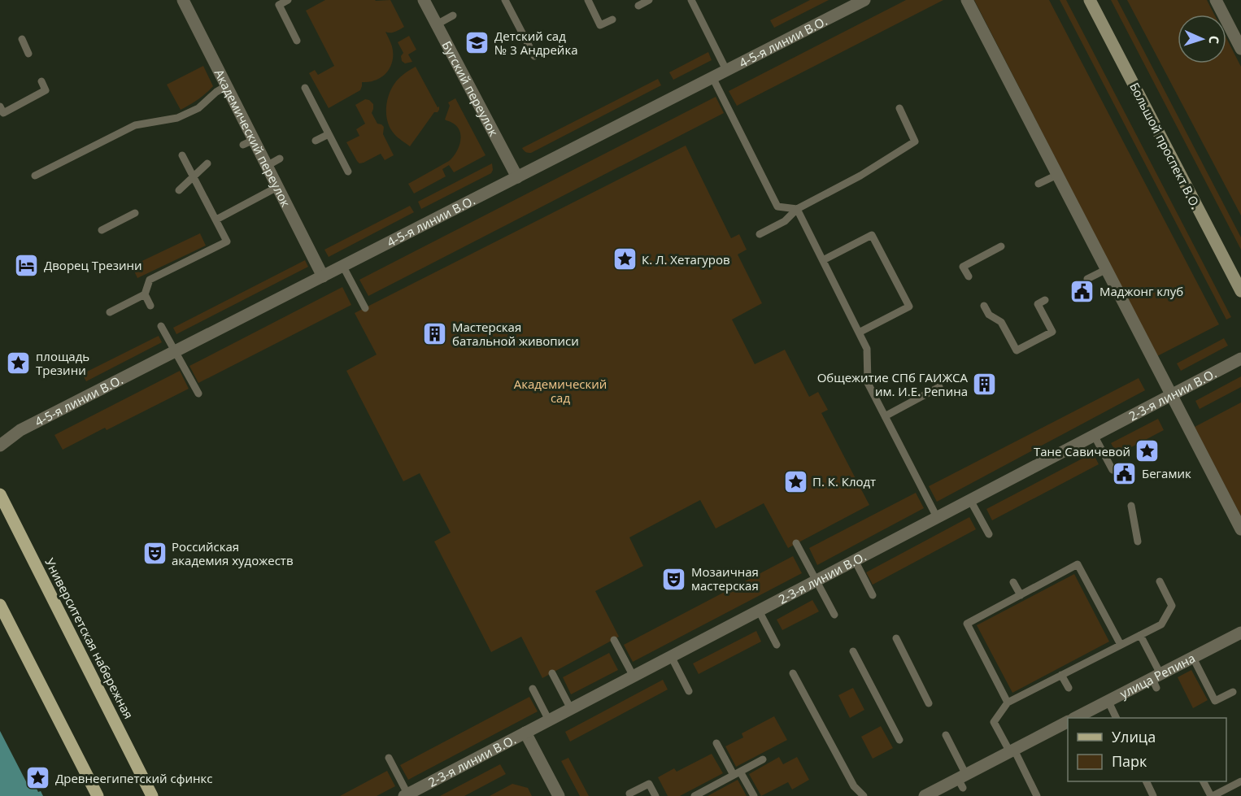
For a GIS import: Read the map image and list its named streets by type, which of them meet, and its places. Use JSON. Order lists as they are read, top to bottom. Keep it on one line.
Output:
{"streets":{"main road":["Большой проспект В.О.","Университетская набережная"],"street":["4-5-я линии В.О.","Бугский переулок","Академический переулок","2-3-я линии В.О.","улица Репина"]},"crossings":[["4-5-я линии В.О.","Бугский переулок"],["4-5-я линии В.О.","Академический переулок"]],"parks":["Академический сад"],"places":{"school or university":["Детский сад № 3 Андрейка"],"place":["К. Л. Хетагуров","площадь Трезини","Тане Савичевой","П. К. Клодт","Древнеегипетский сфинкс"],"hotel":["Дворец Трезини"],"public building":["Маджонг клуб","Бегамик"],"building":["Мастерская батальной живописи","Общежитие СПб ГАИЖСА им. И.Е. Репина"],"theatre":["Российская академия художеств","Мозаичная мастерская"]},"legend":["Улица","Парк"],"north":"right"}
